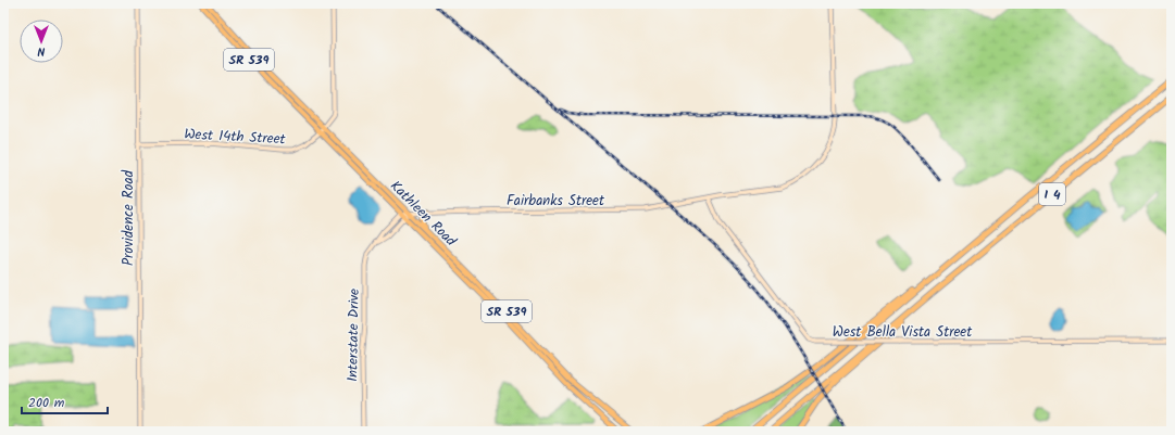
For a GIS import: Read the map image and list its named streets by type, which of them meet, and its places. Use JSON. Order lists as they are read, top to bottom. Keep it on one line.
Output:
{"streets":{"highway":["I 4"],"main road":["SR 539","Kathleen Road"],"street":["West 14th Street","Fairbanks Street","Providence Road","West Bella Vista Street","Interstate Drive"]},"crossings":[["West 14th Street","Kathleen Road"],["West 14th Street","Providence Road"],["Fairbanks Street","Kathleen Road"],["Fairbanks Street","West Bella Vista Street"],["Fairbanks Street","Interstate Drive"],["Kathleen Road","Interstate Drive"]],"scale_bar":"200 m","north":"bottom"}
